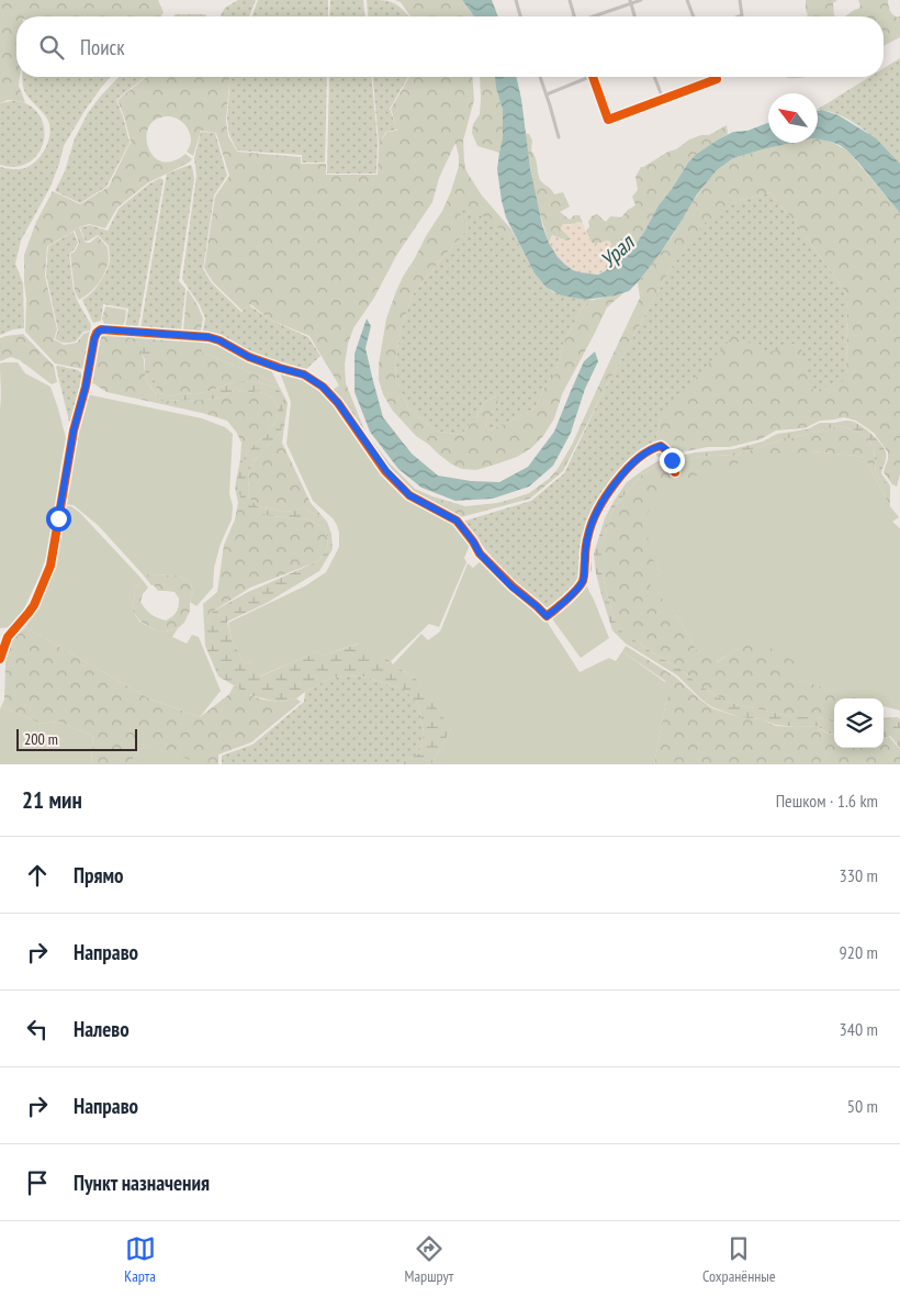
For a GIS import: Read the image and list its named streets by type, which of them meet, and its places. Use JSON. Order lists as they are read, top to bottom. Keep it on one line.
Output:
{"water":["Урал"],"scale_bar":"200 m","north":"top left","page":{"search":"Поиск","scale":"200 m","heading":["21 мин","Пешком · 1.6 km"],"list":[["Прямо","330 m"],["Направо","920 m"],["Налево","340 m"],["Направо","50 m"],"Пункт назначения"],"nav":["Карта","Маршрут","Сохранённые"]}}
